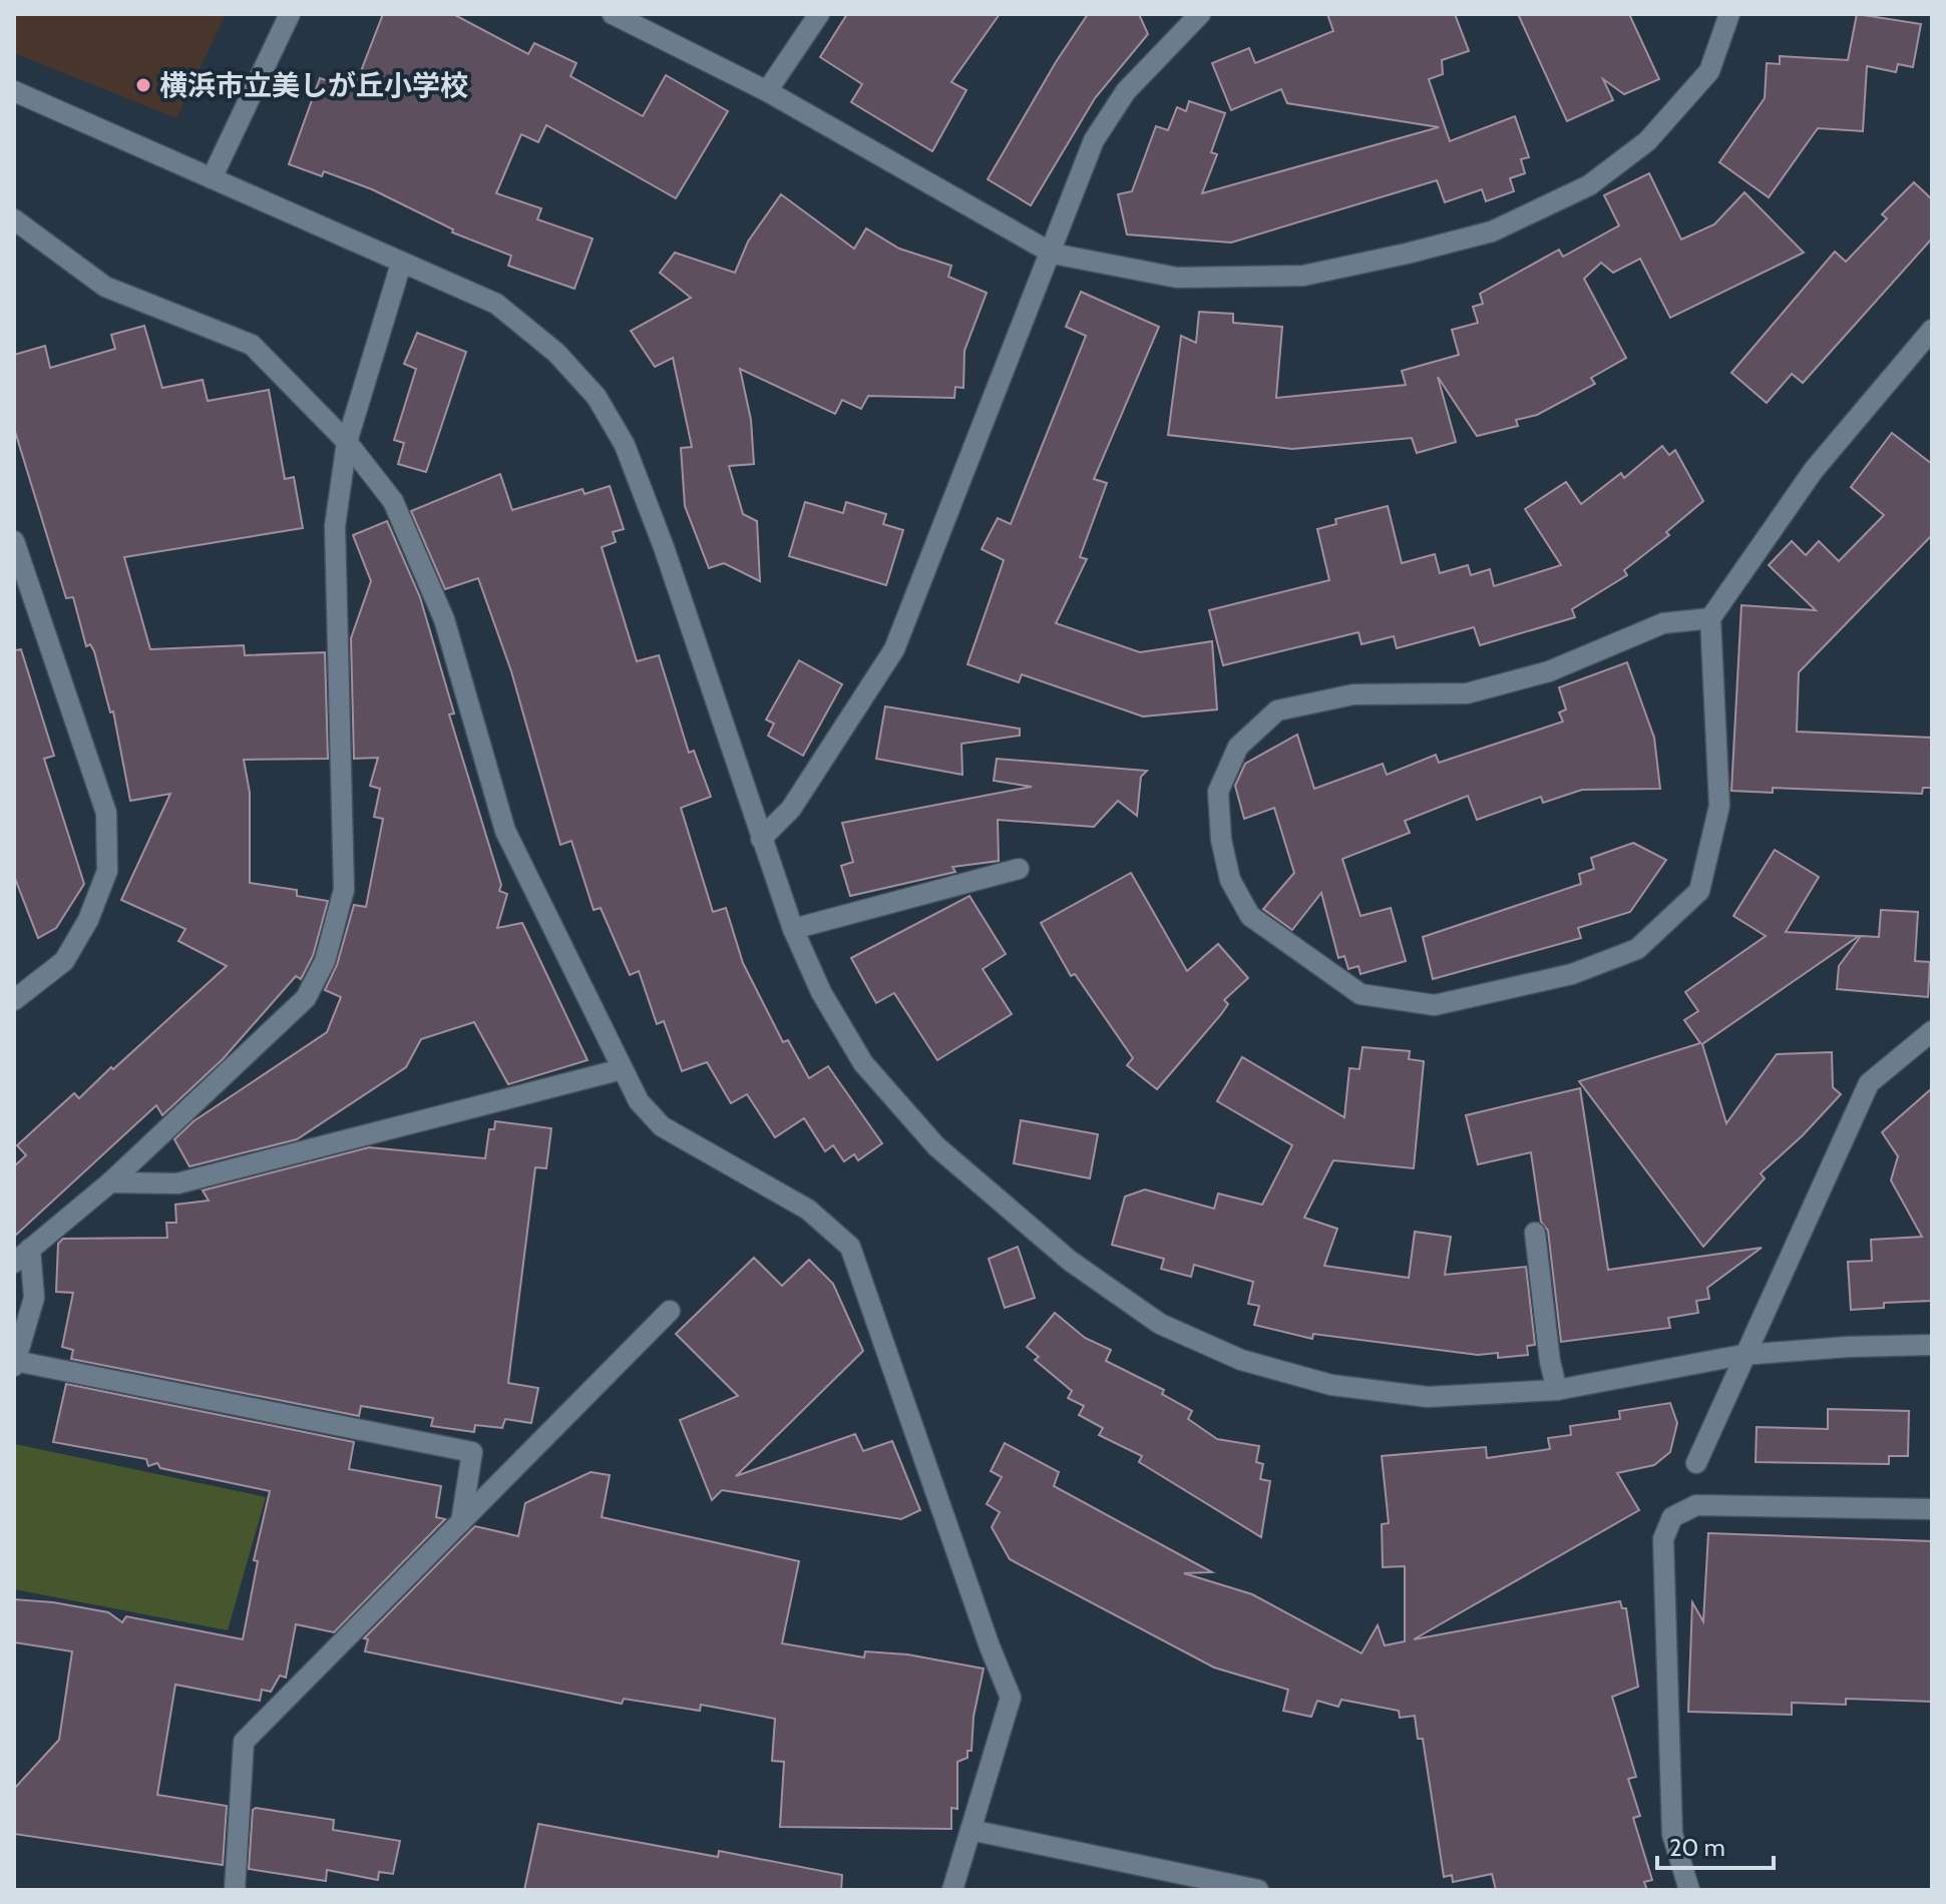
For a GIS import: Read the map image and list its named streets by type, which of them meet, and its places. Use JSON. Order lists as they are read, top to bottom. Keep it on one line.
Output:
{"places":["横浜市立美しが丘小学校"],"scale_bar":"20 m"}
